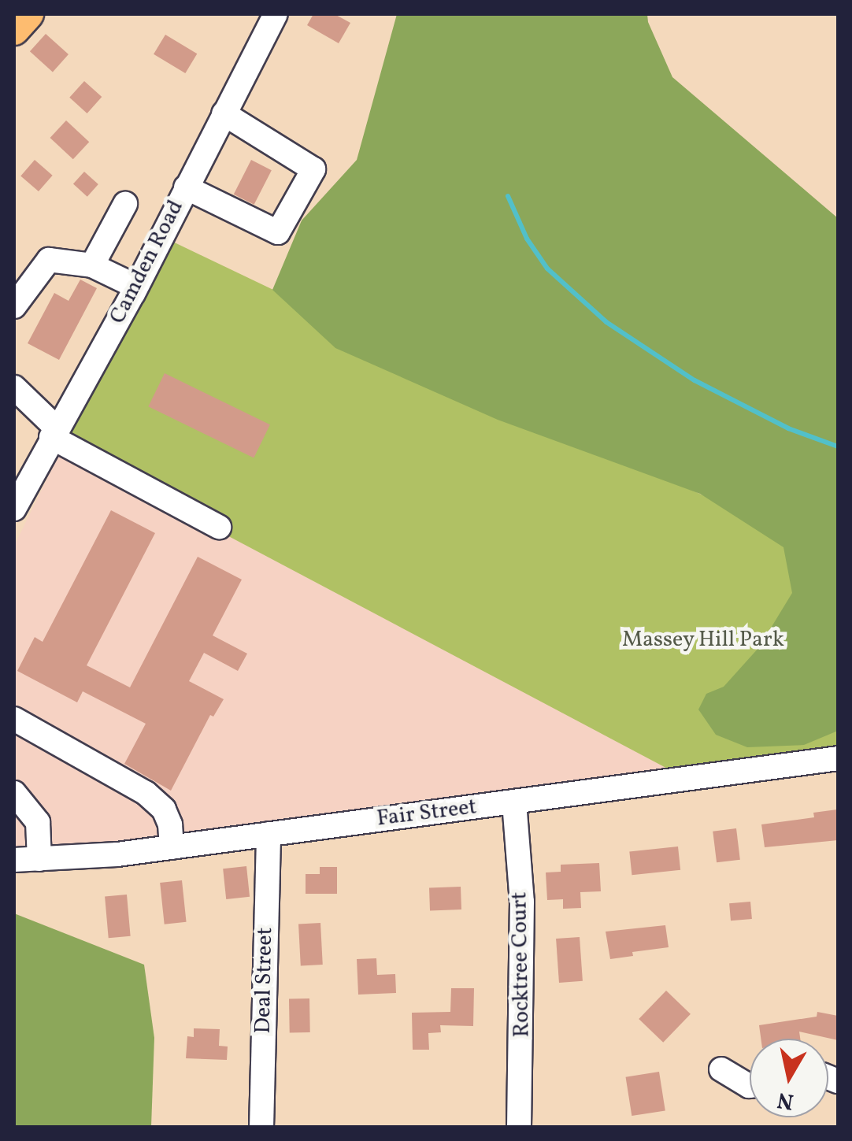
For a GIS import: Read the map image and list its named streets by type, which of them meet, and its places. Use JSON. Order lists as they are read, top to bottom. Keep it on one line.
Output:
{"streets":{"street":["Camden Road","Fair Street","Rocktree Court","Deal Street"]},"crossings":[["Fair Street","Rocktree Court"],["Fair Street","Deal Street"]],"parks":["Massey Hill Park"],"north":"bottom"}
